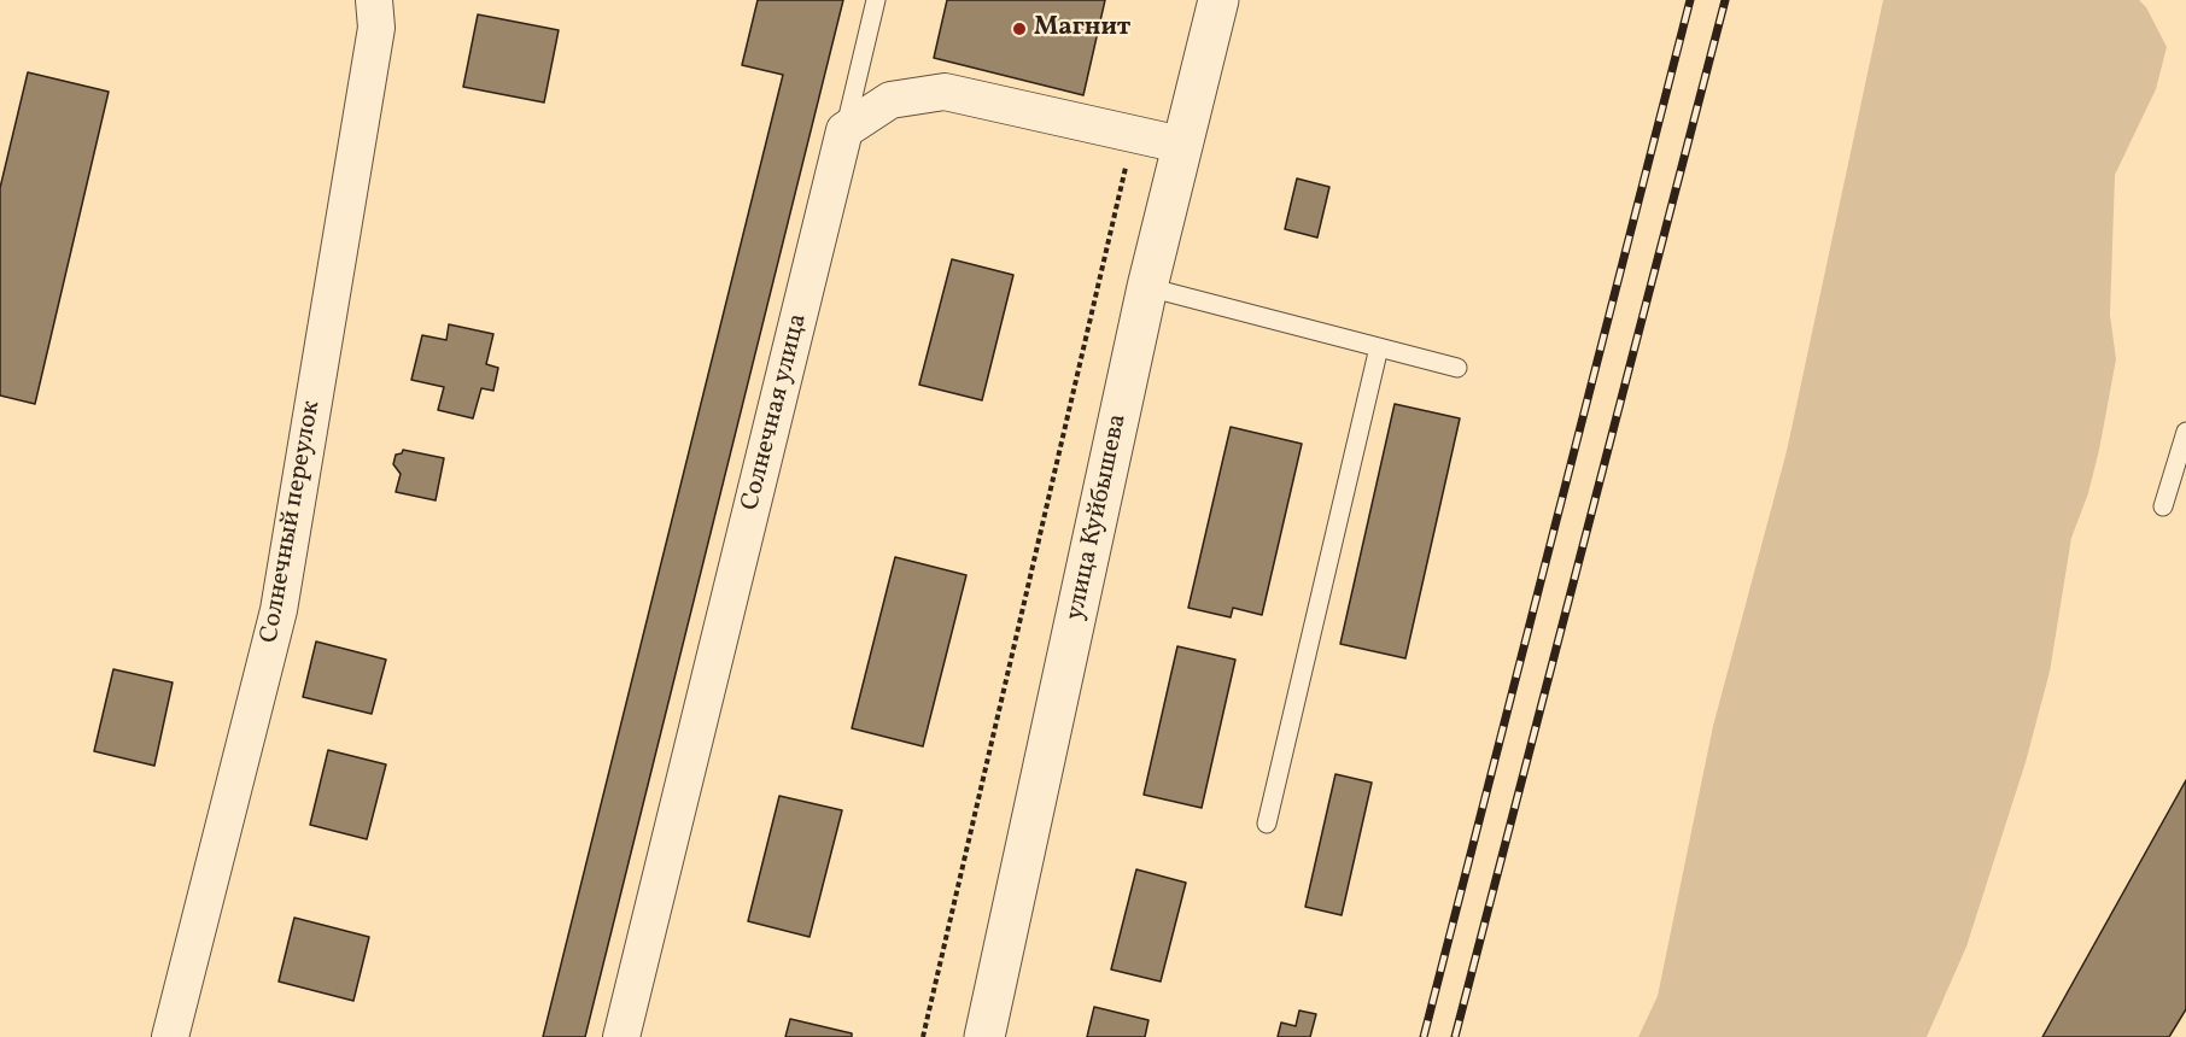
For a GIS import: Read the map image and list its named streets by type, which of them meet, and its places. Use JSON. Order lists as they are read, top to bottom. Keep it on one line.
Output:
{"streets":{"street":["Солнечная улица","улица Куйбышева","Солнечный переулок"]},"places":["Магнит"]}
